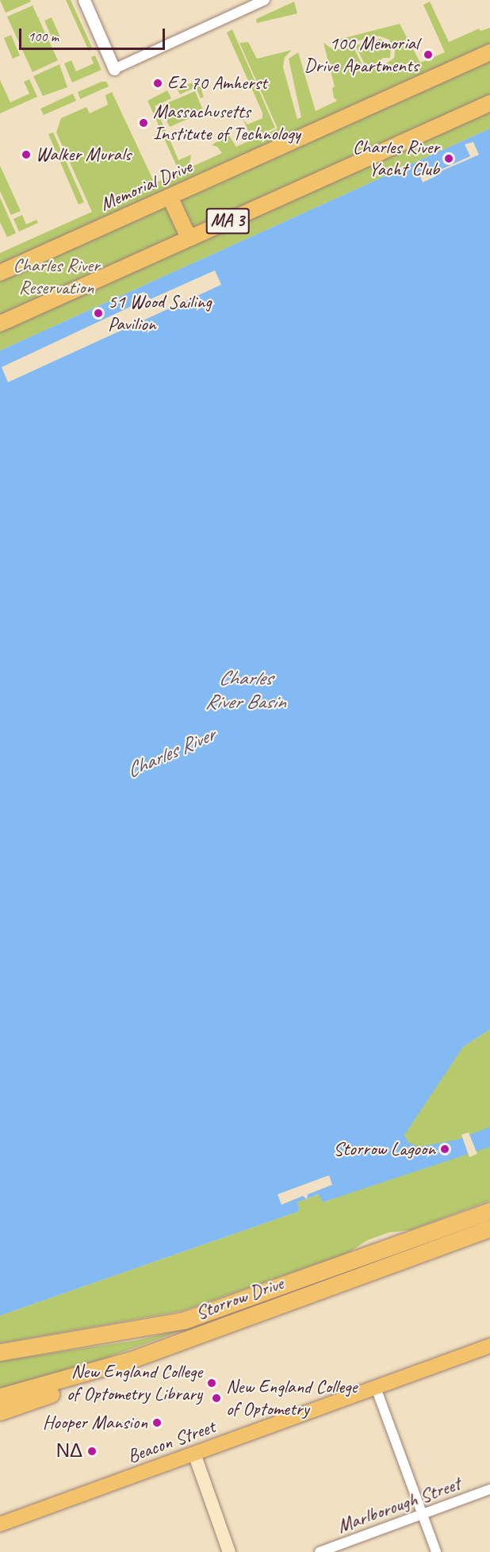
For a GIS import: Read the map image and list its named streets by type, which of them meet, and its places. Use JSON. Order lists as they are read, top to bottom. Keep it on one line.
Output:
{"streets":{"highway":["Memorial Drive","MA 3","Storrow Drive"],"main road":["Beacon Street"],"street":["Marlborough Street"]},"water":["Charles River Basin","Charles River"],"parks":["Charles River Reservation"],"places":["100 Memorial Drive Apartments","E2 70 Amherst","Massachusetts Institute of Technology","Walker Murals","Charles River Yacht Club","51 Wood Sailing Pavilion","Storrow Lagoon","New England College of Optometry Library","New England College of Optometry","Hooper Mansion","ΝΔ"],"scale_bar":"100 m"}
